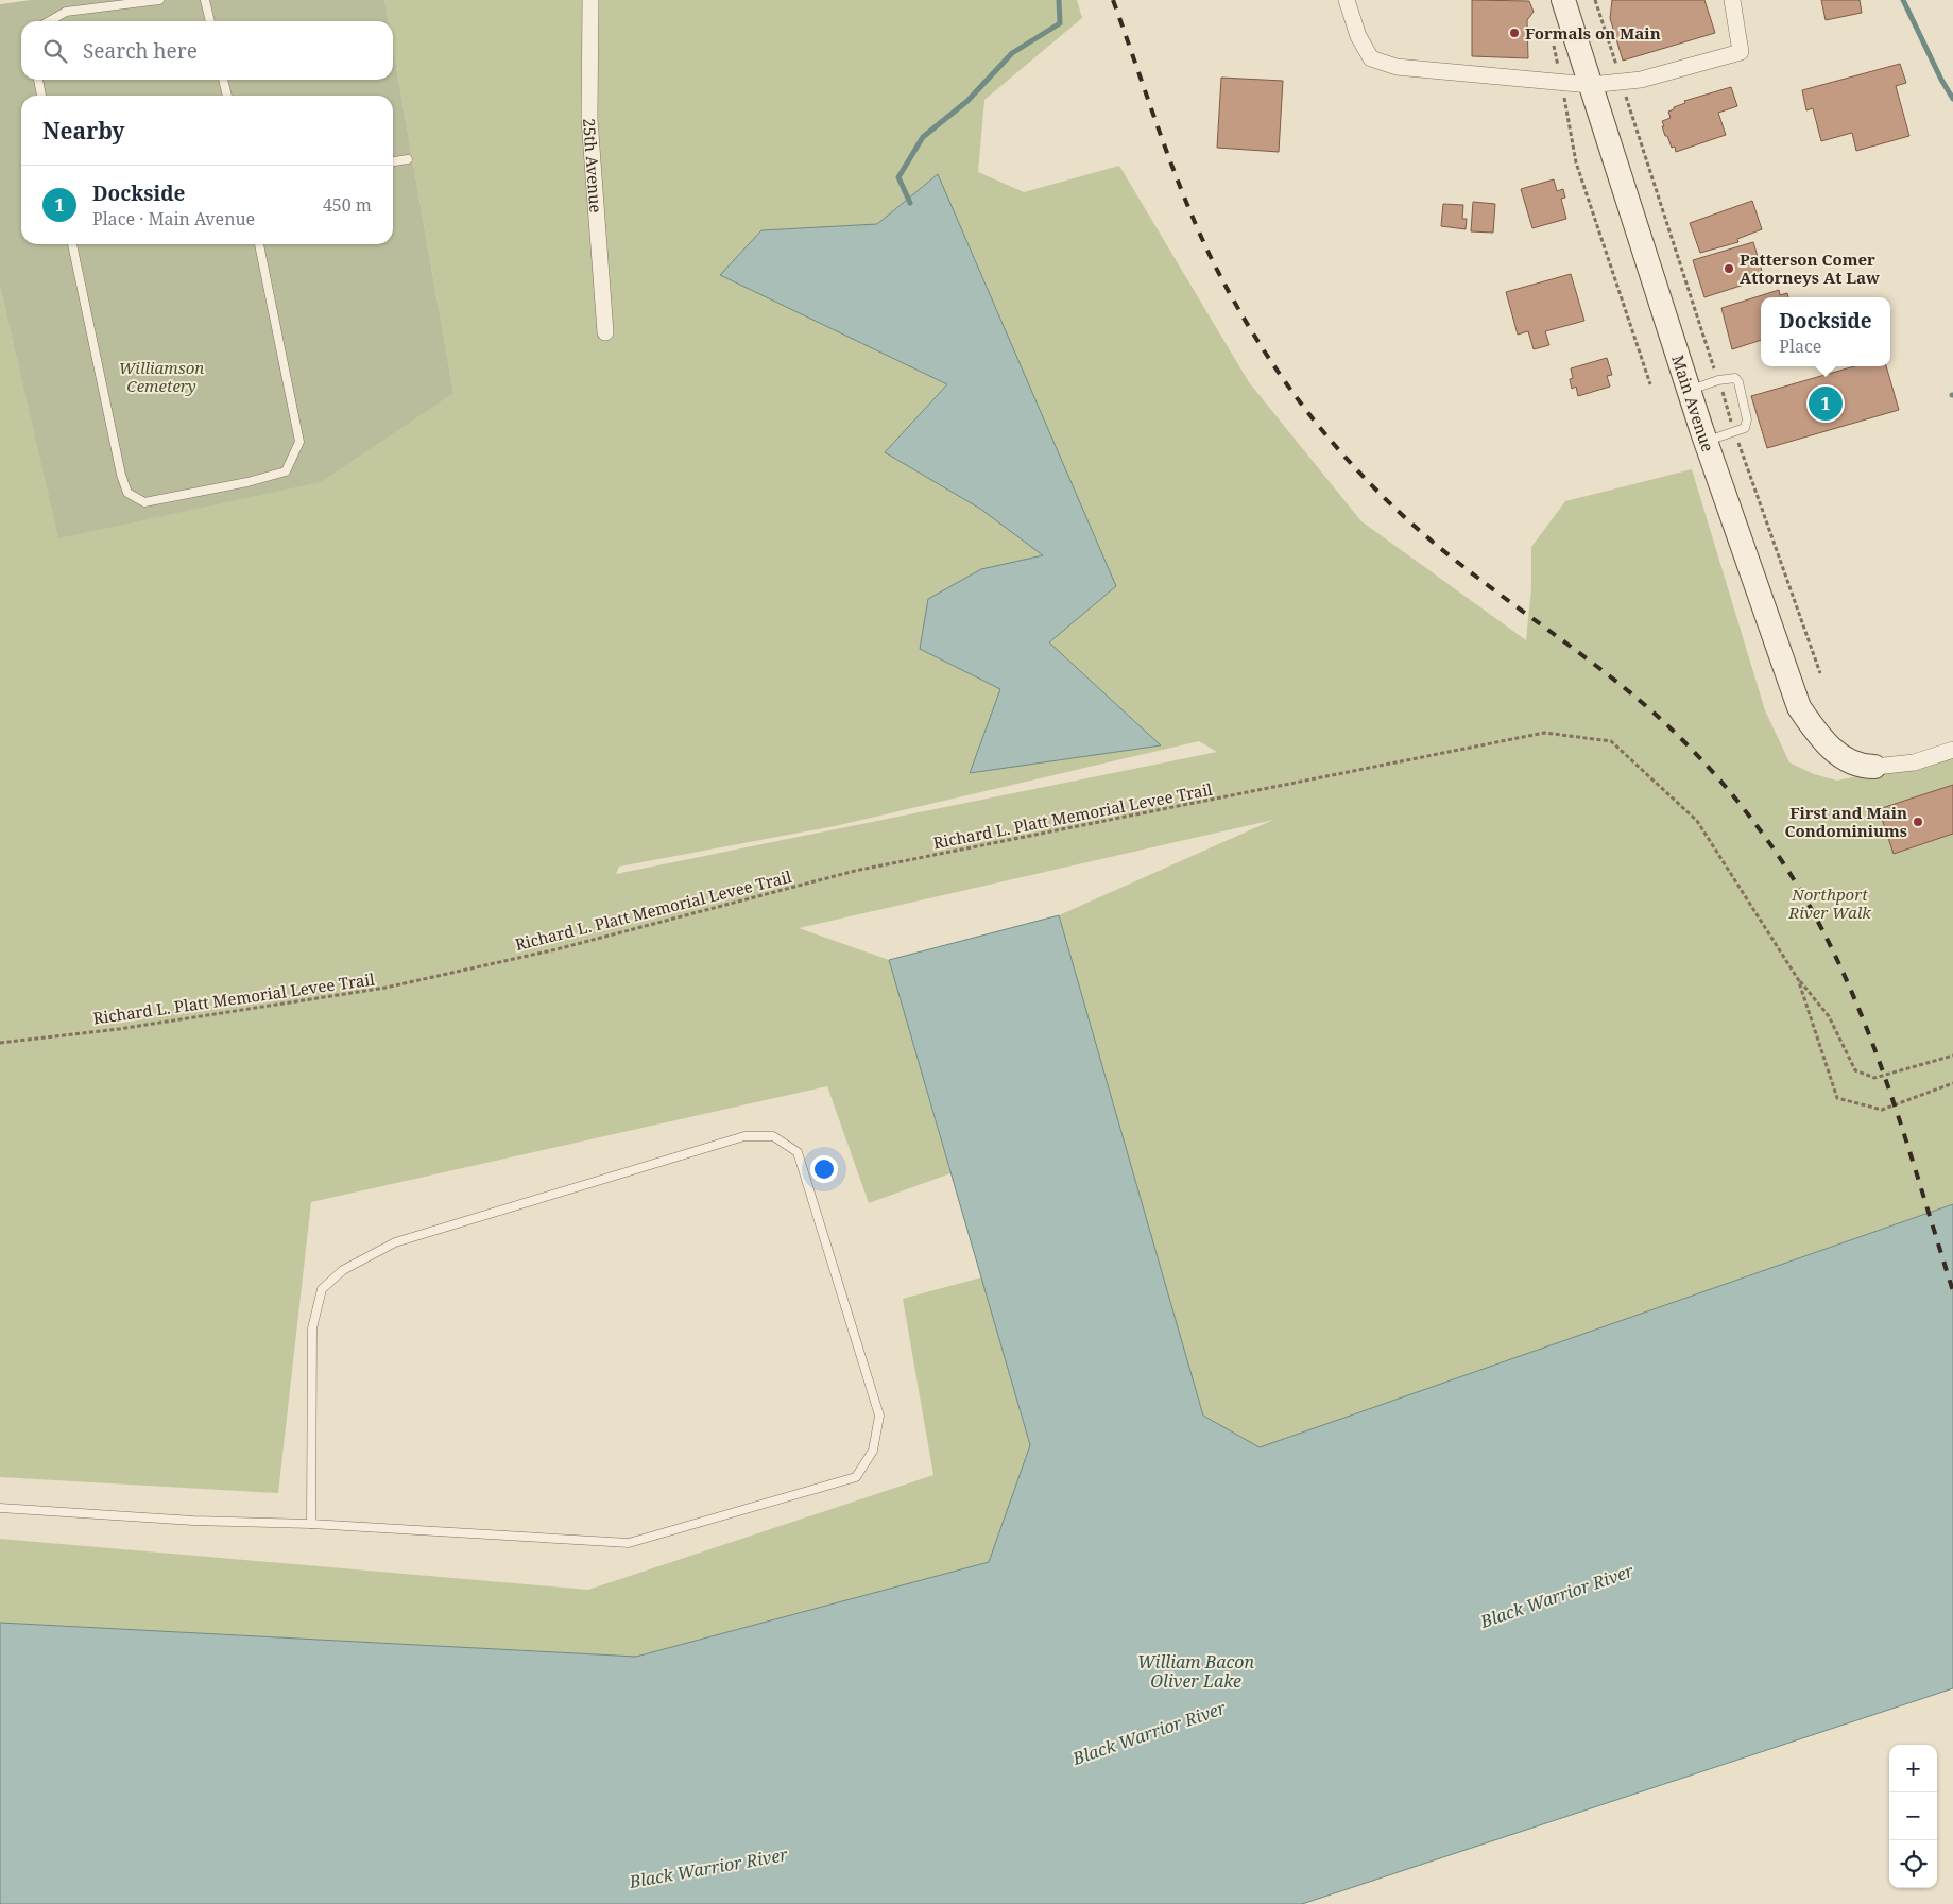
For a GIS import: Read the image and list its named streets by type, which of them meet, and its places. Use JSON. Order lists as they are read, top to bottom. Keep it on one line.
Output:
{"streets":{"main road":["Main Avenue"],"street":["25th Avenue"],"path":["Richard L. Platt Memorial Levee Trail"]},"water":["Black Warrior River","William Bacon Oliver Lake"],"parks":["Williamson Cemetery","Northport River Walk"],"places":["Formals on Main","Patterson Comer Attorneys At Law","First and Main Condominiums"],"page":{"search":"Search here","heading":"Nearby","list":[{"mark":"1","name":"Dockside","note":"Place · Main Avenue","value":"450 m"}],"popup":["Dockside","Place"],"pins":"1","map_buttons":["+","−"]}}
